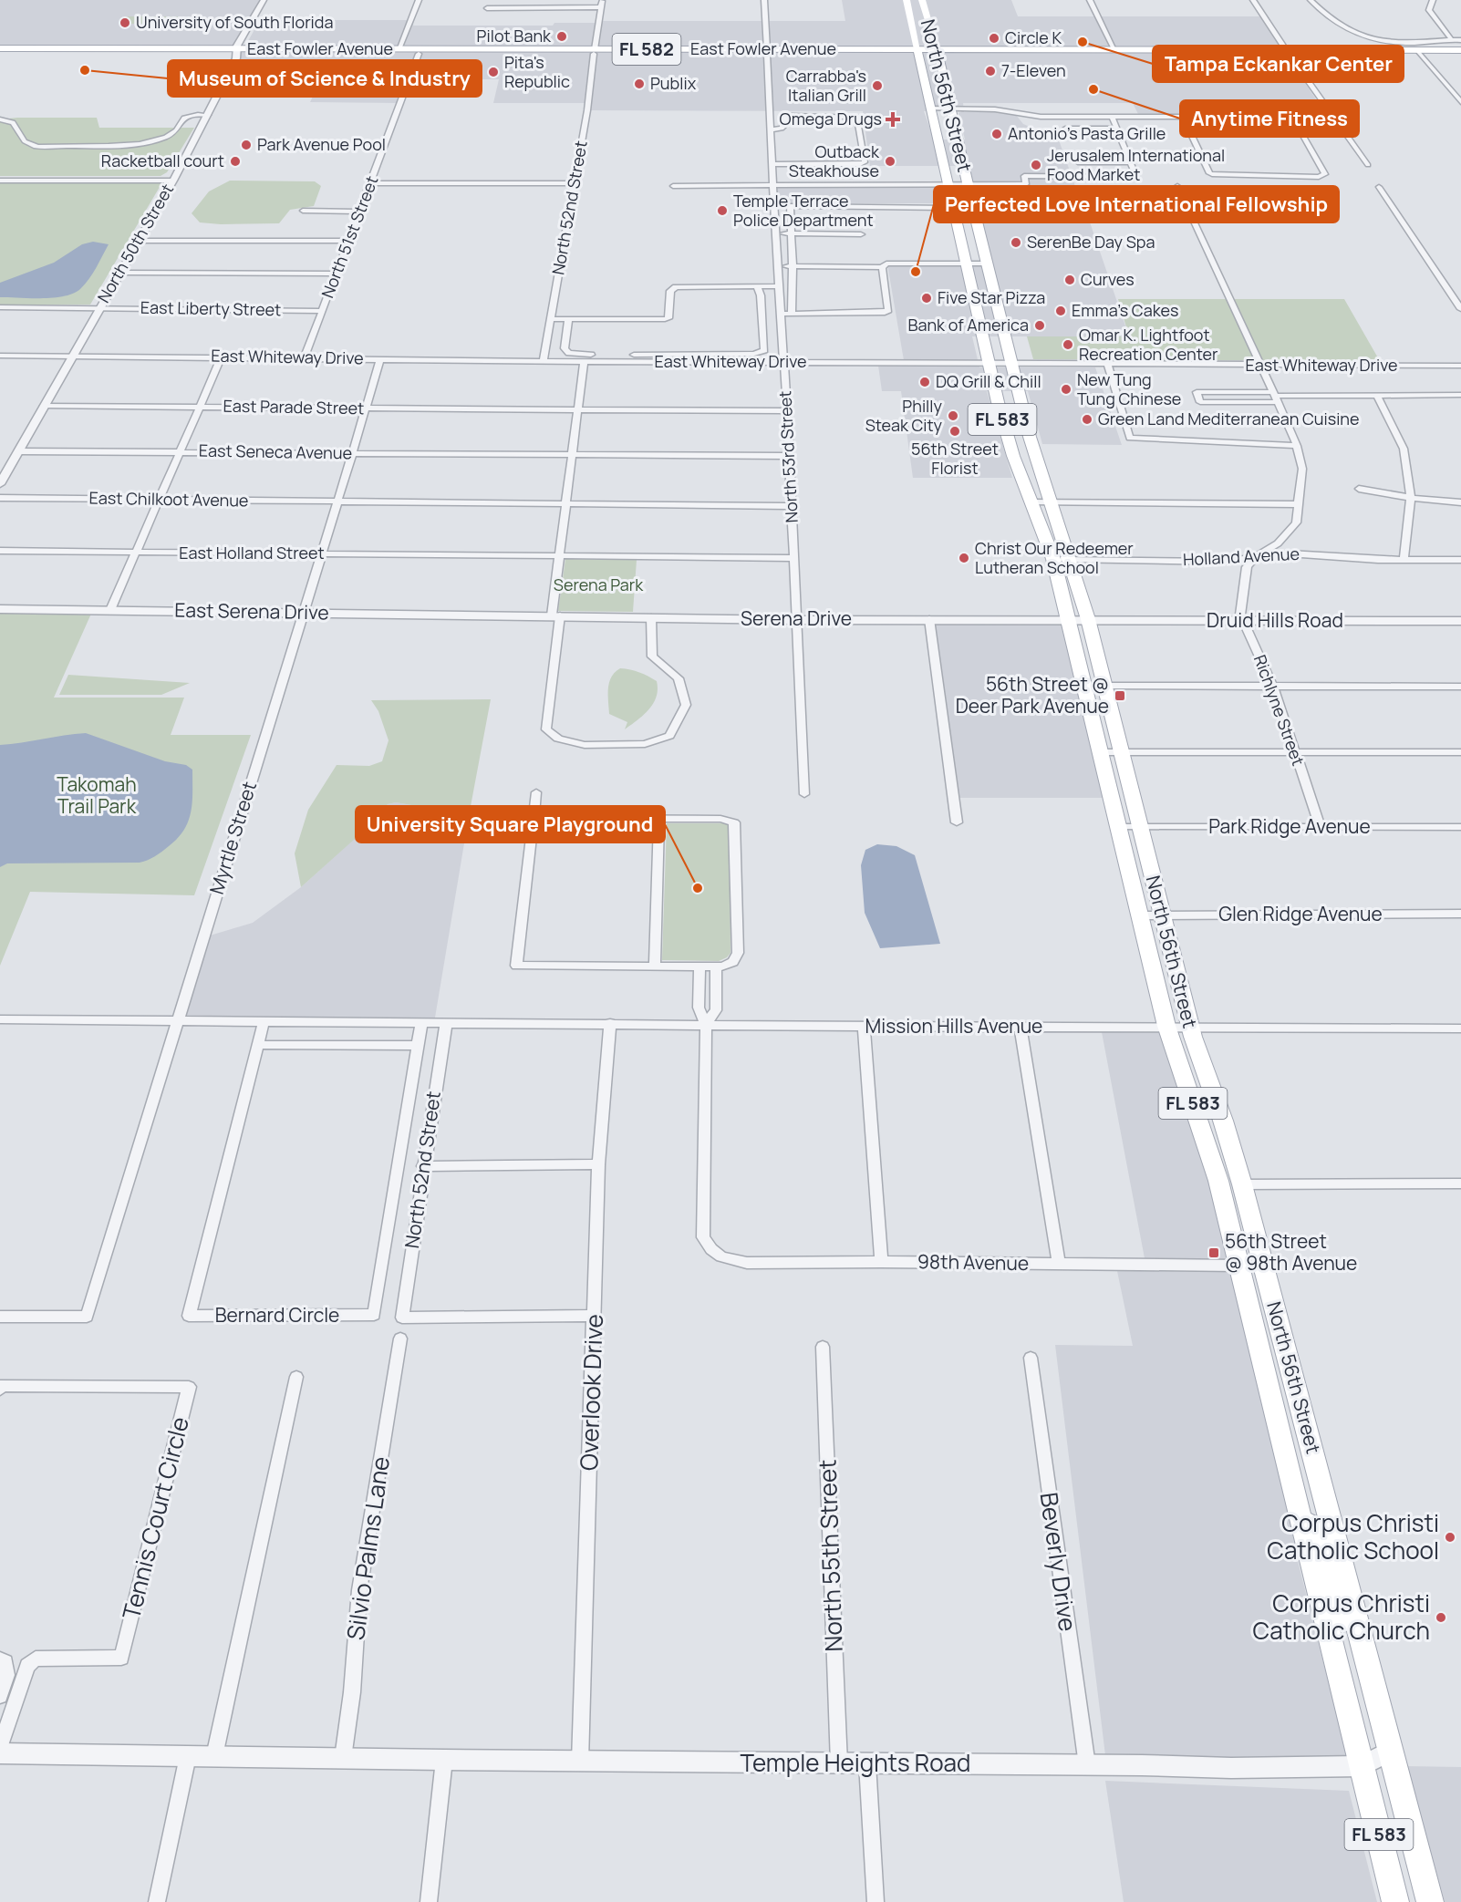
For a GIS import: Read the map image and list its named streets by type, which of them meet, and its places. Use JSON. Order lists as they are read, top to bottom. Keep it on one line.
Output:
{"streets":{"main road":["East Fowler Avenue","FL 582","North 56th Street","FL 583"],"street":["North 52nd Street","North 51st Street","North 50th Street","East Liberty Street","East Whiteway Drive","East Parade Street","East Seneca Avenue","North 53rd Street","East Chilkoot Avenue","East Holland Street","Holland Avenue","East Serena Drive","Serena Drive","Druid Hills Road","Richlyne Street","Park Ridge Avenue","Myrtle Street","Glen Ridge Avenue","Mission Hills Avenue","98th Avenue","Bernard Circle","Overlook Drive","Tennis Court Circle","Silvio Palms Lane","North 55th Street","Beverly Drive","Temple Heights Road"]},"crossings":[["East Fowler Avenue","North 56th Street"],["East Fowler Avenue","North 52nd Street"],["East Fowler Avenue","North 51st Street"],["East Fowler Avenue","North 50th Street"],["East Fowler Avenue","North 53rd Street"],["North 56th Street","East Whiteway Drive"],["North 56th Street","Holland Avenue"],["North 56th Street","Serena Drive"],["North 56th Street","Druid Hills Road"],["North 56th Street","Park Ridge Avenue"],["North 56th Street","Glen Ridge Avenue"],["North 56th Street","Mission Hills Avenue"],["North 56th Street","98th Avenue"],["North 56th Street","Temple Heights Road"],["North 52nd Street","East Whiteway Drive"],["North 52nd Street","Mission Hills Avenue"],["North 52nd Street","Overlook Drive"],["North 51st Street","East Liberty Street"],["North 51st Street","East Whiteway Drive"],["North 50th Street","East Liberty Street"],["North 50th Street","East Whiteway Drive"],["North 50th Street","East Parade Street"],["North 50th Street","East Seneca Avenue"],["East Whiteway Drive","North 53rd Street"],["East Whiteway Drive","Myrtle Street"],["East Parade Street","North 53rd Street"],["East Parade Street","Myrtle Street"],["East Seneca Avenue","North 53rd Street"],["East Seneca Avenue","Myrtle Street"],["North 53rd Street","East Chilkoot Avenue"],["North 53rd Street","East Holland Street"],["North 53rd Street","Serena Drive"],["East Chilkoot Avenue","Myrtle Street"],["East Holland Street","Myrtle Street"],["Holland Avenue","Richlyne Street"],["East Serena Drive","Serena Drive"],["East Serena Drive","Myrtle Street"],["Serena Drive","Druid Hills Road"],["Druid Hills Road","Richlyne Street"],["Richlyne Street","Park Ridge Avenue"],["Myrtle Street","Mission Hills Avenue"],["Mission Hills Avenue","98th Avenue"],["Mission Hills Avenue","Bernard Circle"],["Mission Hills Avenue","Overlook Drive"],["Overlook Drive","Temple Heights Road"],["Silvio Palms Lane","Temple Heights Road"],["North 55th Street","Temple Heights Road"],["Beverly Drive","Temple Heights Road"]],"parks":["Serena Park","Takomah Trail Park"],"places":{"other":["University of South Florida","Pilot Bank","Circle K","Tampa Eckankar Center","Museum of Science & Industry","7-Eleven","Pita's Republic","Publix","Carrabba's Italian Grill","Anytime Fitness","Antonio's Pasta Grille","Park Avenue Pool","Racketball court","Outback Steakhouse","Jerusalem International Food Market","Temple Terrace Police Department","SerenBe Day Spa","Perfected Love International Fellowship","Curves","Five Star Pizza","Emma's Cakes","Bank of America","Omar K. Lightfoot Recreation Center","DQ Grill & Chill","New Tung Tung Chinese","Philly Steak City","Green Land Mediterranean Cuisine","56th Street Florist","Christ Our Redeemer Lutheran School","University Square Playground","Corpus Christi Catholic School","Corpus Christi Catholic Church"],"health":["Omega Drugs"],"transit":["56th Street @ Deer Park Avenue","56th Street @ 98th Avenue"]}}
